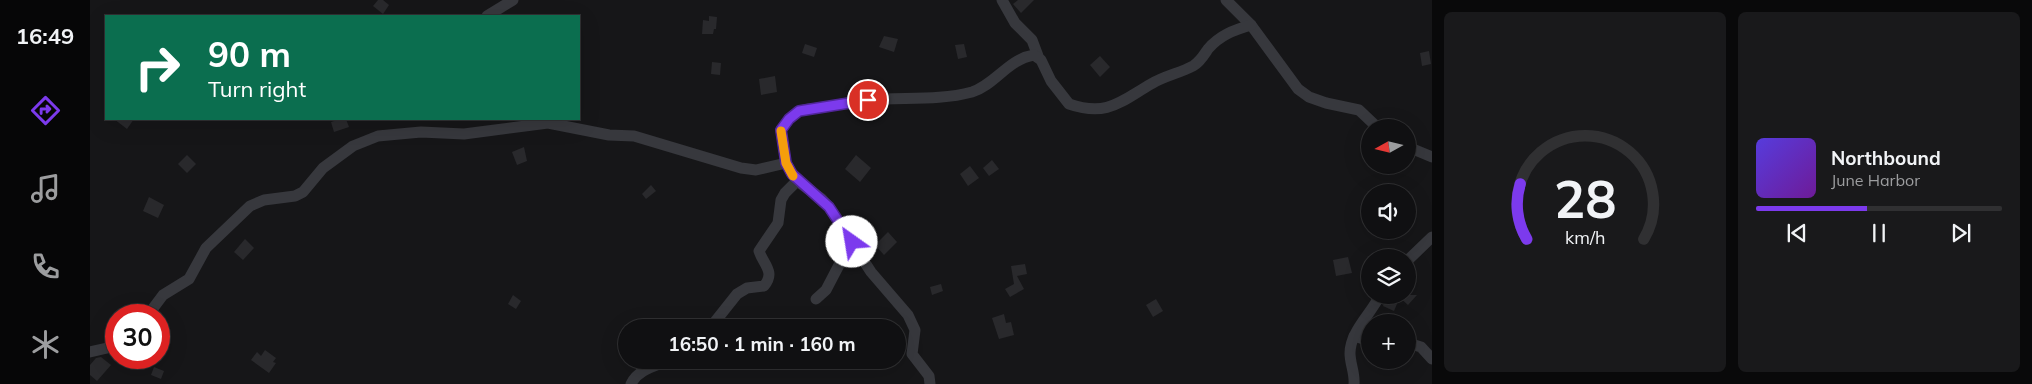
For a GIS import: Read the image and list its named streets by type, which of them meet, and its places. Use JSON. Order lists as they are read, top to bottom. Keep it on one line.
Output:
{"north":"left","page":{"tabs":"16:49","turn":["90 m","Turn right"],"map_buttons":"+","song":["Northbound","June Harbor"],"limit":"30","trip":"16:50 · 1 min · 160 m","gauge":["28","km/h"]}}
